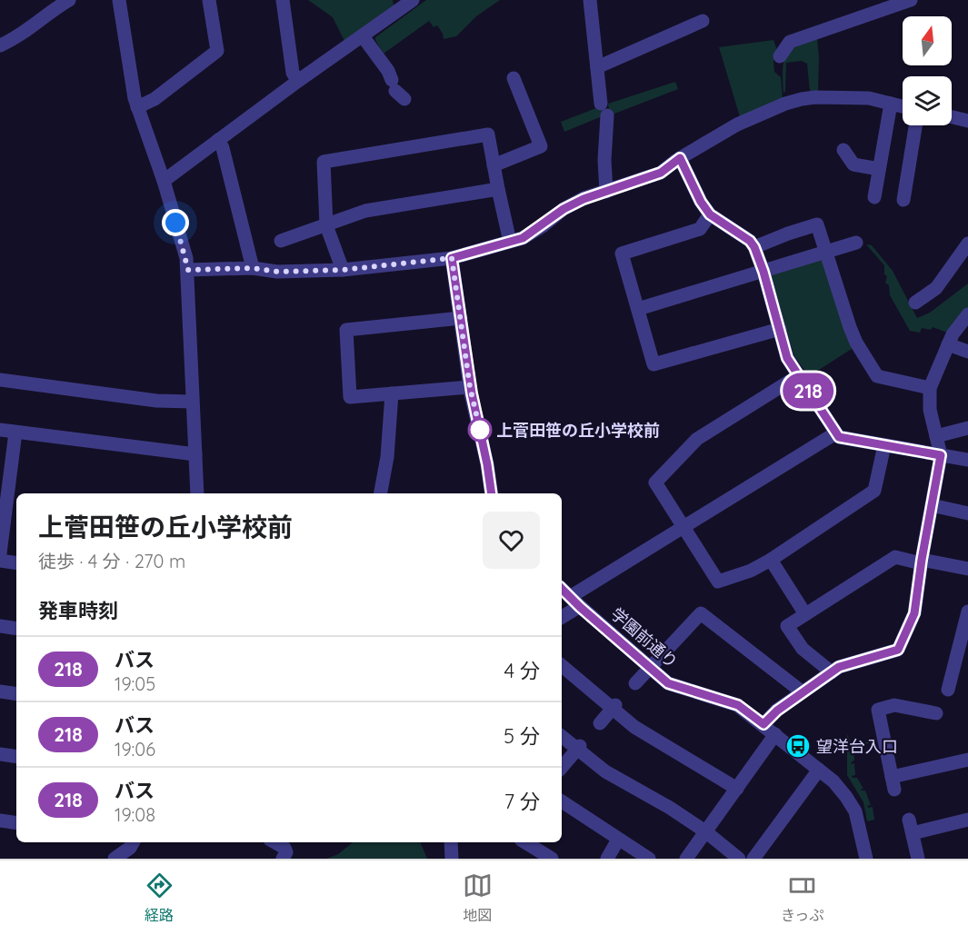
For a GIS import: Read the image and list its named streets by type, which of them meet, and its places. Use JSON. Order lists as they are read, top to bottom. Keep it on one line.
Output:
{"streets":{"street":["学園前通り"]},"places":{"other":["上菅田笹の丘小学校前"],"bus stop":["望洋台入口"]},"lines":["bus line 218"],"north":"top","page":{"on_map":"218","heading":[["上菅田笹の丘小学校前","徒歩 · 4 分 · 270 m"],"発車時刻"],"list":[{"mark":"218","name":"バス","note":"19:05","value":"4 分"},{"mark":"218","name":"バス","note":"19:06","value":"5 分"},{"mark":"218","name":"バス","note":"19:08","value":"7 分"}],"tabs":["経路","地図","きっぷ"]}}
